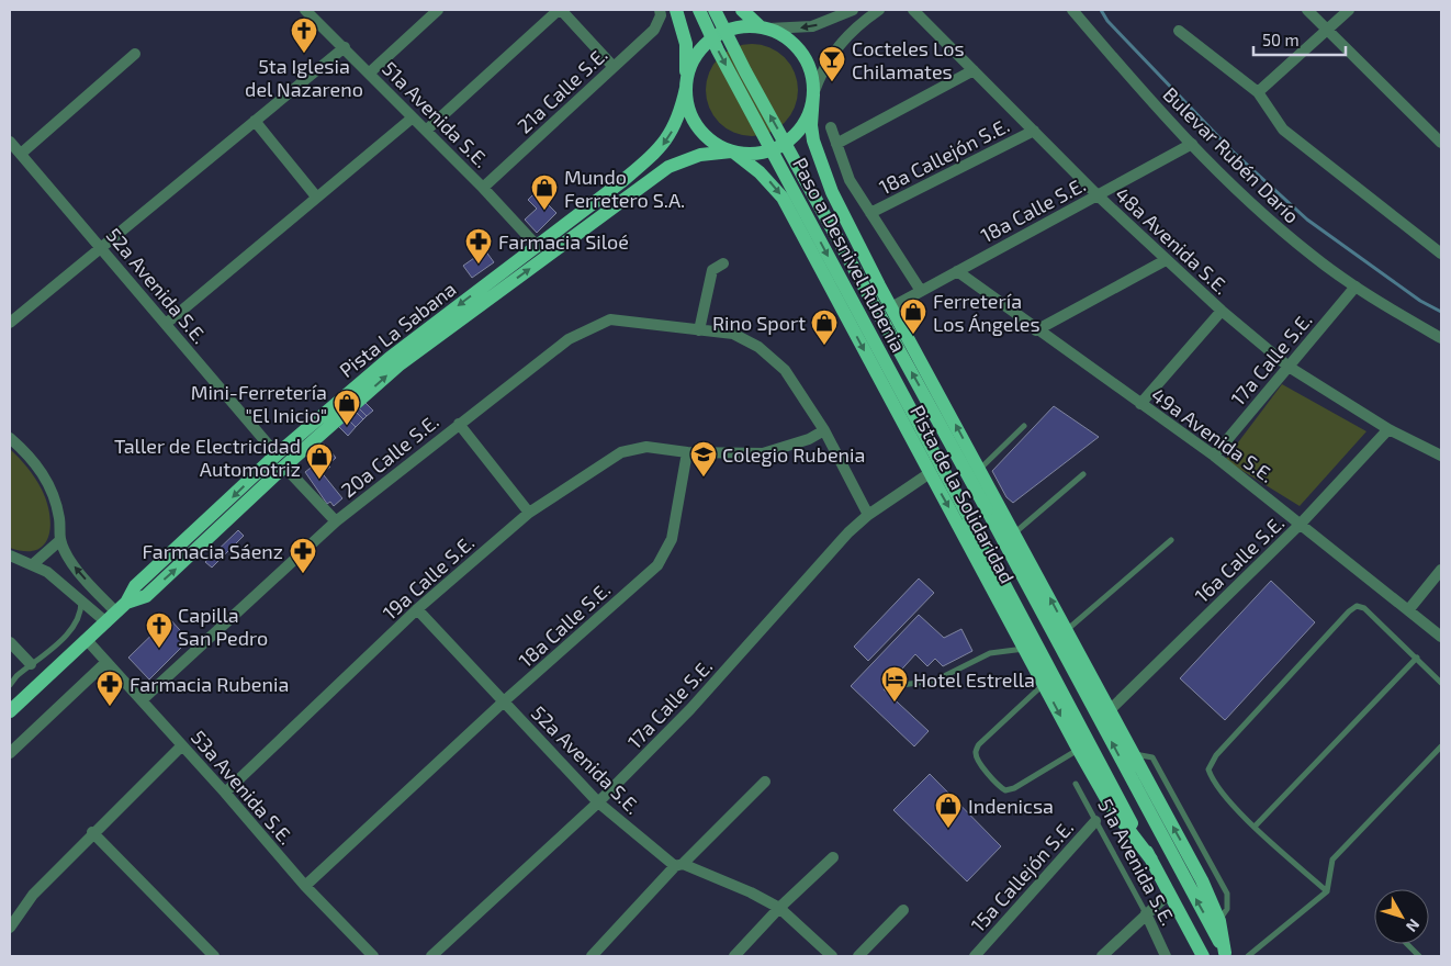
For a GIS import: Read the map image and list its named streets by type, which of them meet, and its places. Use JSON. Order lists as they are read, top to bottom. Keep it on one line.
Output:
{"streets":{"main road":["Paso a Desnivel Rubenia","Pista La Sabana","Pista de la Solidaridad"],"street":["21a Calle S.E.","51a Avenida S.E.","Bulevar Rubén Darío","18a Callejón S.E.","18a Calle S.E.","48a Avenida S.E.","52a Avenida S.E.","17a Calle S.E.","49a Avenida S.E.","20a Calle S.E.","16a Calle S.E.","19a Calle S.E.","53a Avenida S.E.","15a Callejón S.E."]},"crossings":[["21a Calle S.E.","51a Avenida S.E."],["51a Avenida S.E.","Pista La Sabana"],["51a Avenida S.E.","15a Callejón S.E."],["Bulevar Rubén Darío","18a Calle S.E."],["Bulevar Rubén Darío","17a Calle S.E."],["18a Callejón S.E.","48a Avenida S.E."],["18a Calle S.E.","48a Avenida S.E."],["18a Calle S.E.","52a Avenida S.E."],["18a Calle S.E.","49a Avenida S.E."],["18a Calle S.E.","Pista de la Solidaridad"],["18a Calle S.E.","19a Calle S.E."],["18a Calle S.E.","53a Avenida S.E."],["48a Avenida S.E.","17a Calle S.E."],["48a Avenida S.E.","16a Calle S.E."],["Paso a Desnivel Rubenia","Pista de la Solidaridad"],["52a Avenida S.E.","Pista La Sabana"],["52a Avenida S.E.","17a Calle S.E."],["52a Avenida S.E.","20a Calle S.E."],["52a Avenida S.E.","19a Calle S.E."],["Pista La Sabana","Pista de la Solidaridad"],["Pista La Sabana","53a Avenida S.E."],["17a Calle S.E.","49a Avenida S.E."],["17a Calle S.E.","Pista de la Solidaridad"],["49a Avenida S.E.","16a Calle S.E."],["20a Calle S.E.","53a Avenida S.E."],["Pista de la Solidaridad","16a Calle S.E."],["19a Calle S.E.","53a Avenida S.E."]],"places":{"church":["5ta Iglesia del Nazareno","Capilla San Pedro"],"bar":["Cocteles Los Chilamates"],"shop":["Mundo Ferretero S.A.","Ferretería Los Ángeles","Rino Sport","Mini-Ferretería \"El Inicio\"","Taller de Electricidad Automotriz","Indenicsa"],"pharmacy":["Farmacia Siloé","Farmacia Sáenz","Farmacia Rubenia"],"school or university":["Colegio Rubenia"],"hotel":["Hotel Estrella"]},"scale_bar":"50 m","north":"bottom right"}
